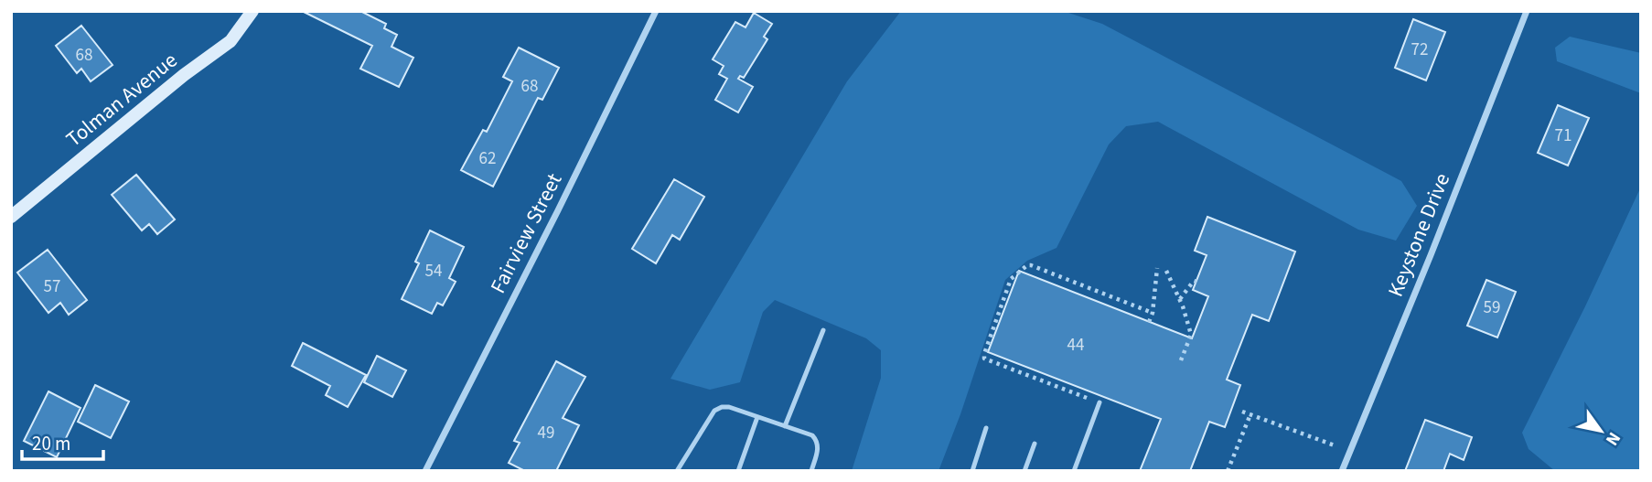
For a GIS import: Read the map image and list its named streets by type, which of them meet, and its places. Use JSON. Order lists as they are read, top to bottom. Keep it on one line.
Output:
{"streets":{"street":["Tolman Avenue","Fairview Street","Keystone Drive"]},"house_numbers":["72","68","68","71","62","54","57","59","44","49"],"scale_bar":"20 m","north":"bottom right"}
